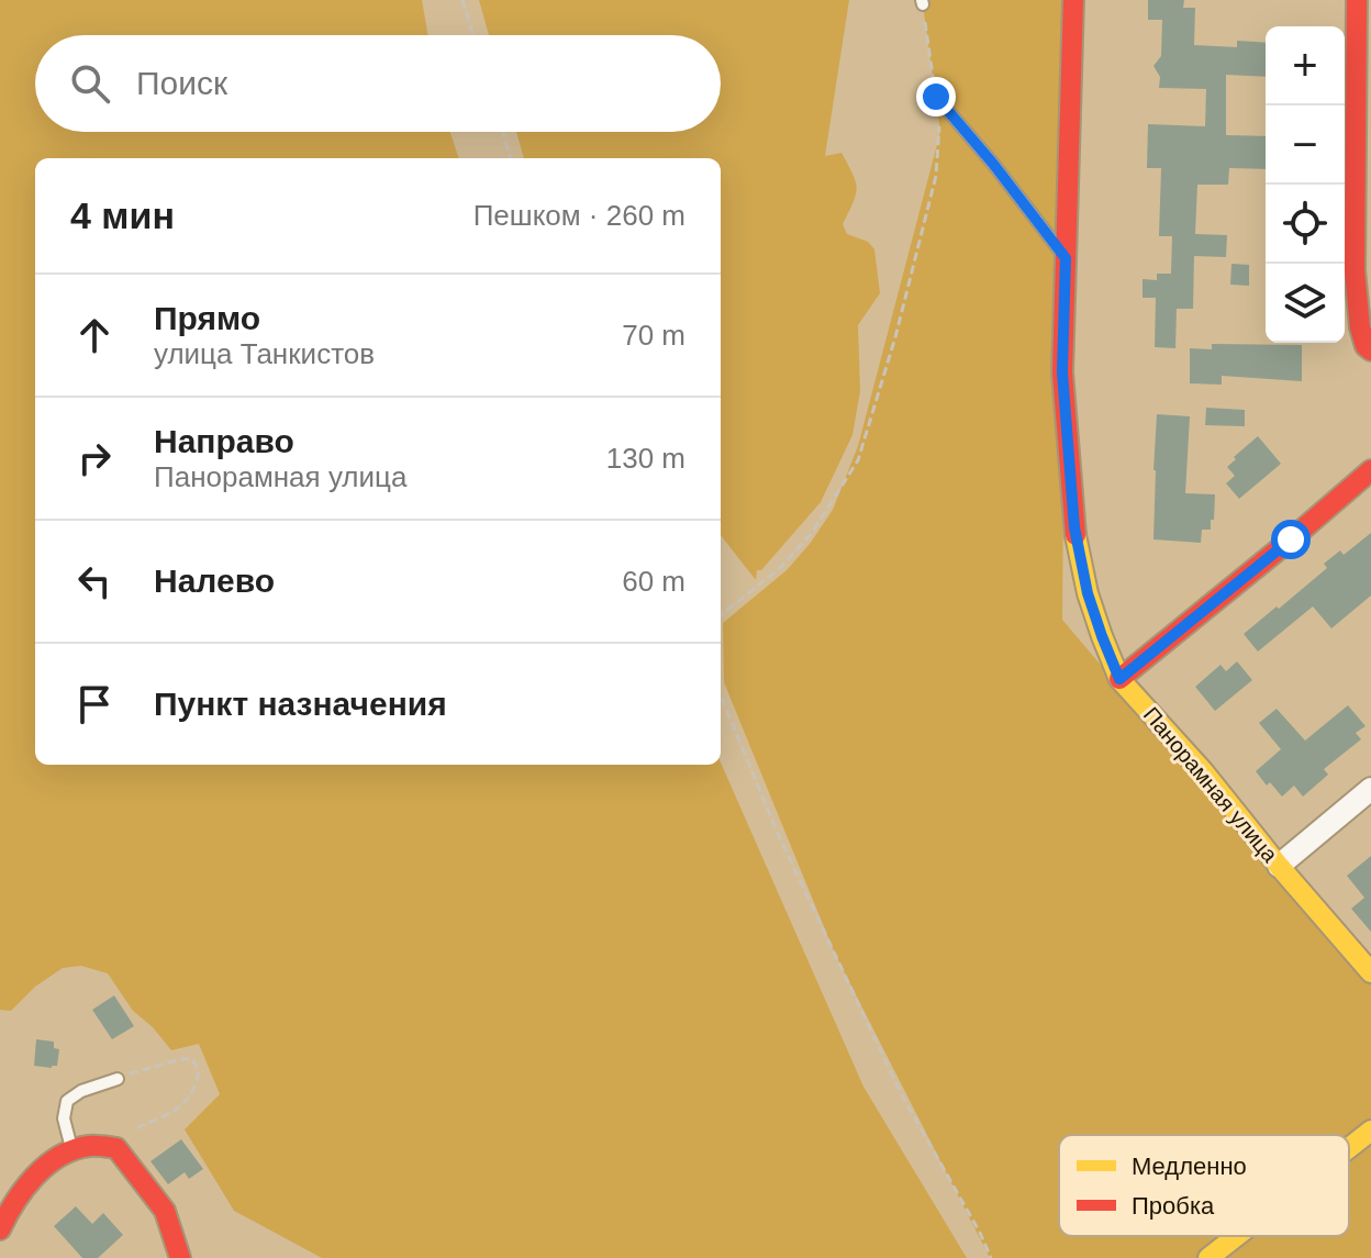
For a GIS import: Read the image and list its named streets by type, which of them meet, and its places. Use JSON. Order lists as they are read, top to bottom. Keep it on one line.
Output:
{"streets":{"street":["Панорамная улица"]},"legend":["Медленно","Пробка"],"page":{"map_buttons":["+","−"],"search":"Поиск","heading":["4 мин","Пешком · 260 m"],"list":[["Прямо","улица Танкистов","70 m"],["Направо","Панорамная улица","130 m"],["Налево","60 m"],"Пункт назначения"]}}
